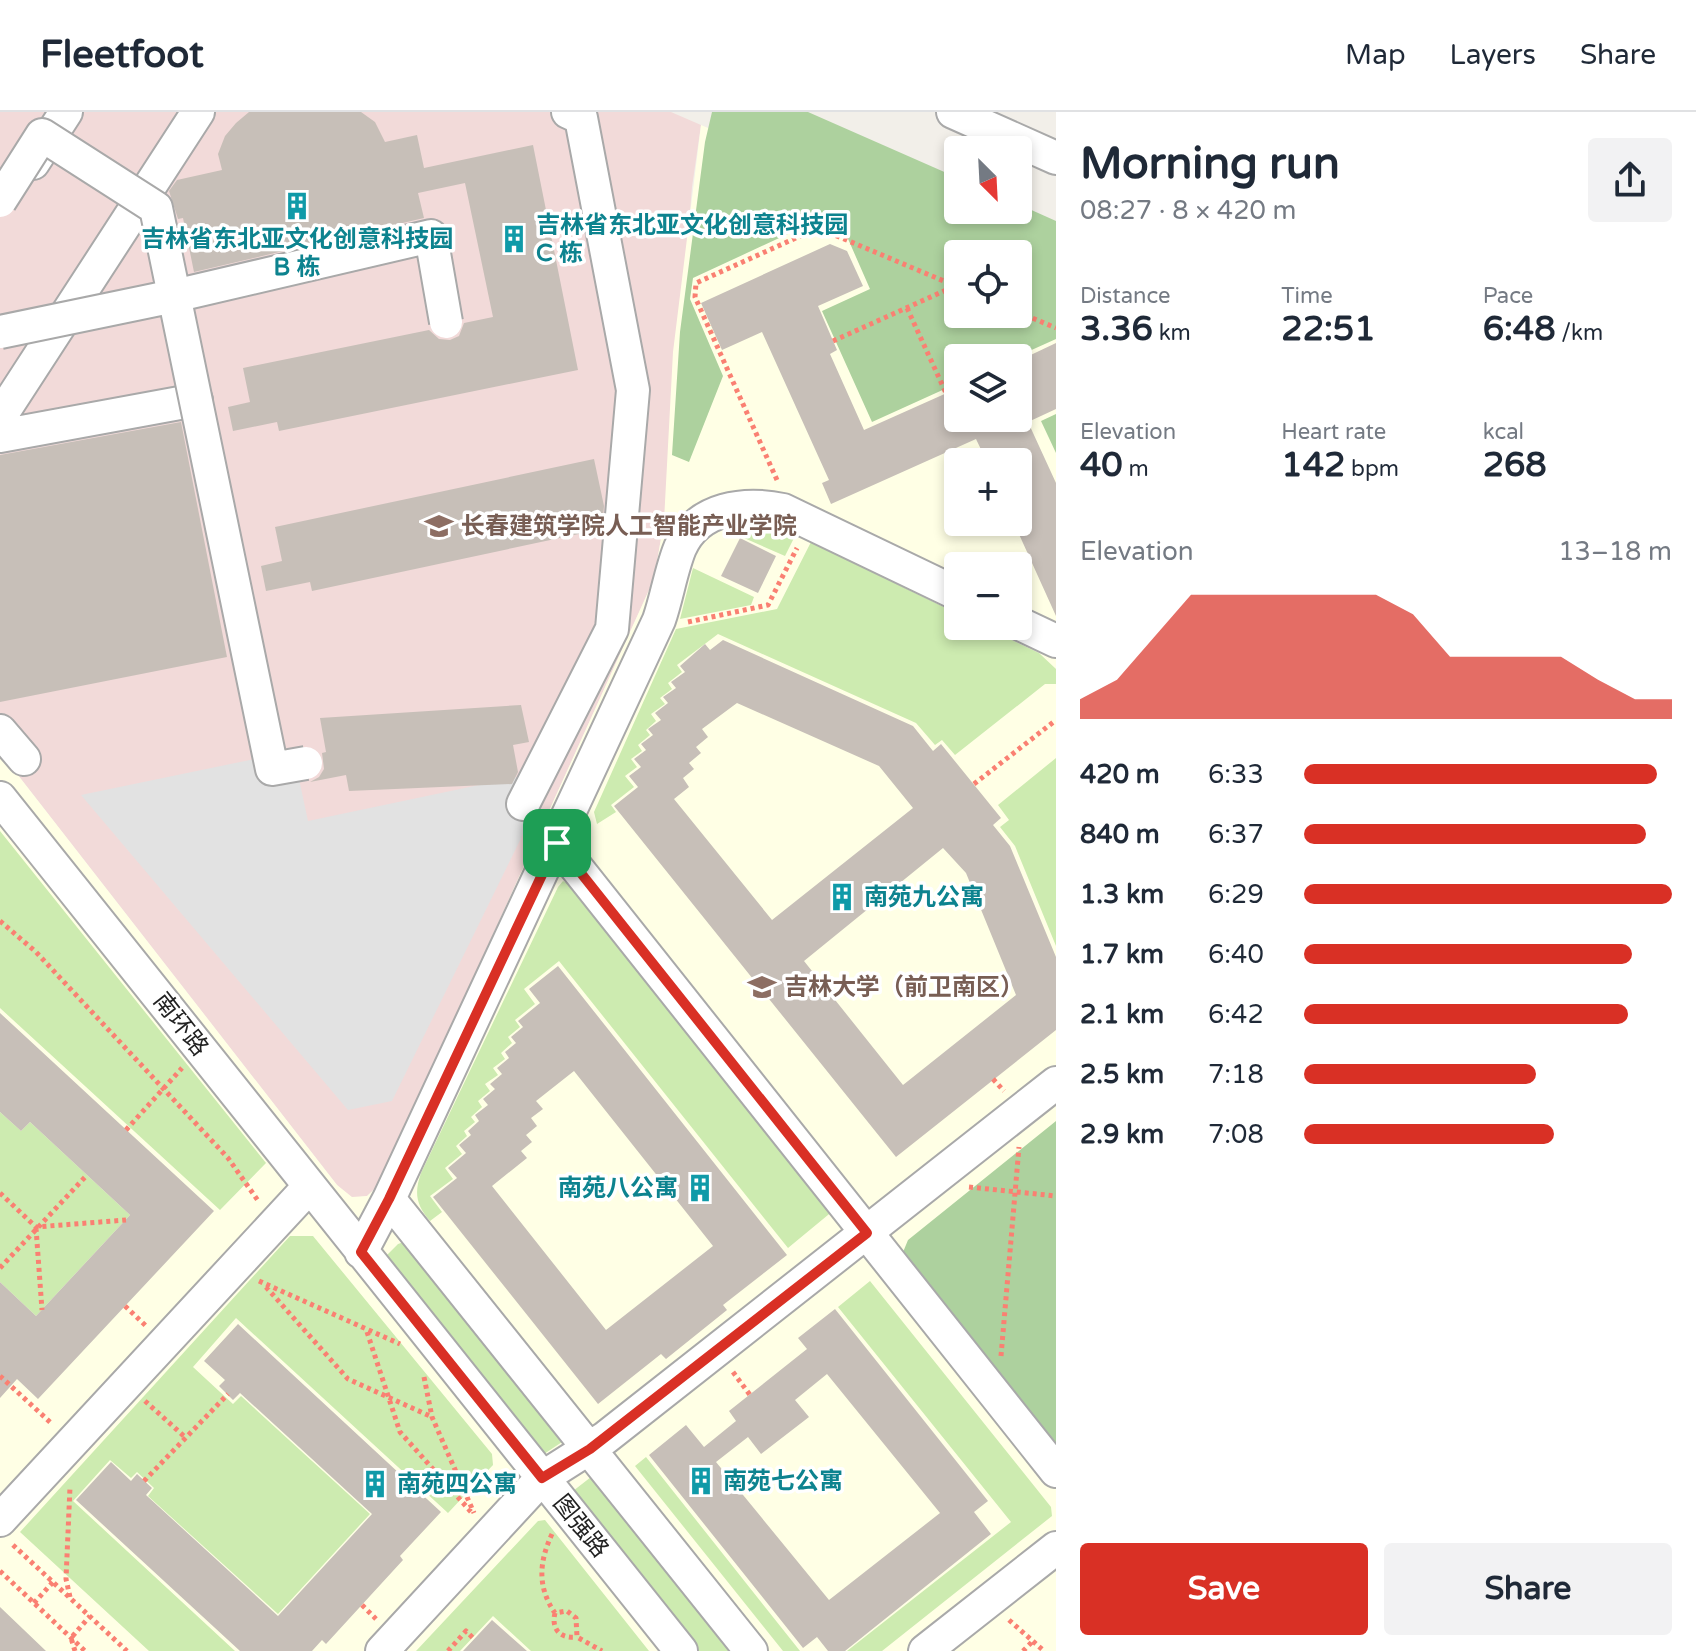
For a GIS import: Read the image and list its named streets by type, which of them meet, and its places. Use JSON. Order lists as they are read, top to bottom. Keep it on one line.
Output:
{"streets":{"street":["南环路","图强路"]},"crossings":[["南环路","图强路"]],"places":{"building":["吉林省东北亚文化创意科技园 B 栋","吉林省东北亚文化创意科技园 C 栋","南苑九公寓","南苑八公寓","南苑七公寓","南苑四公寓"],"school or university":["长春建筑学院人工智能产业学院","吉林大学（前卫南区）"]},"north":"bottom right","page":{"header":"Fleetfoot","nav":["Map","Layers","Share"],"heading":["Morning run","08:27 · 8 × 420 m"],"map_buttons":["+","−"],"stats":[["Distance","3.36 km"],["Time","22:51"],["Pace","6:48 /km"],["Elevation","40 m"],["Heart rate","142 bpm"],["kcal","268"]],"chart":["Elevation","13–18 m"],"list":[{"name":"420 m","note":"6:33"},{"name":"840 m","note":"6:37"},{"name":"1.3 km","note":"6:29"},{"name":"1.7 km","note":"6:40"},{"name":"2.1 km","note":"6:42"},{"name":"2.5 km","note":"7:18"},{"name":"2.9 km","note":"7:08"}],"buttons":["Save","Share"]}}
